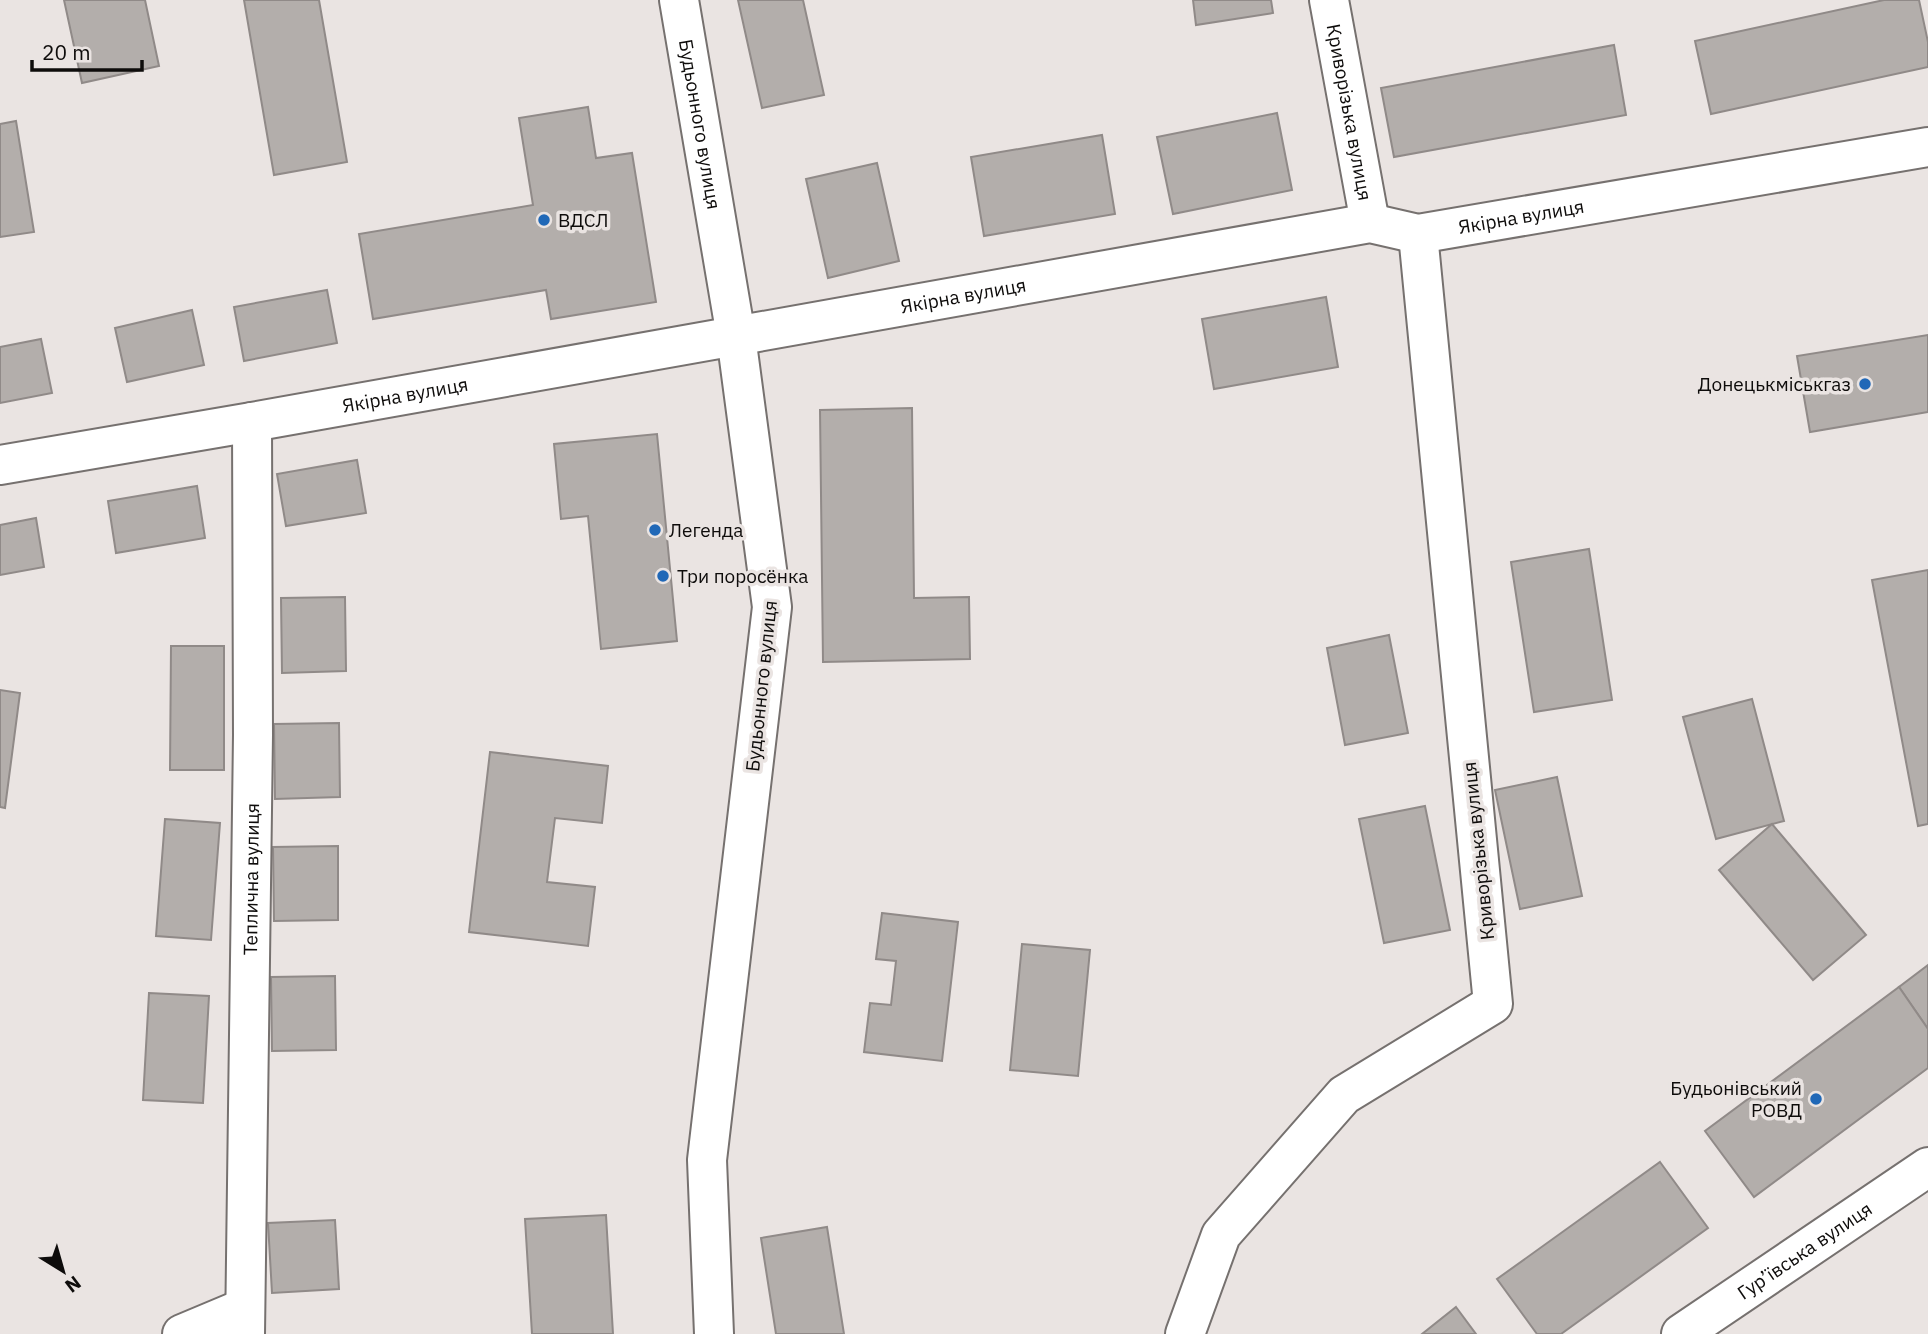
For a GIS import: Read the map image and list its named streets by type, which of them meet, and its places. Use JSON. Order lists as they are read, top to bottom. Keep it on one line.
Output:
{"streets":{"street":["Криворізька вулиця","Будьонного вулиця","Якірна вулиця","Теплична вулиця","Гур’ївська вулиця"]},"crossings":[["Криворізька вулиця","Якірна вулиця"],["Будьонного вулиця","Якірна вулиця"],["Якірна вулиця","Теплична вулиця"]],"places":["ВДСЛ","Донецькміськгаз","Легенда","Три поросёнка","Будьонівський РОВД"],"scale_bar":"20 m","north":"bottom right"}
